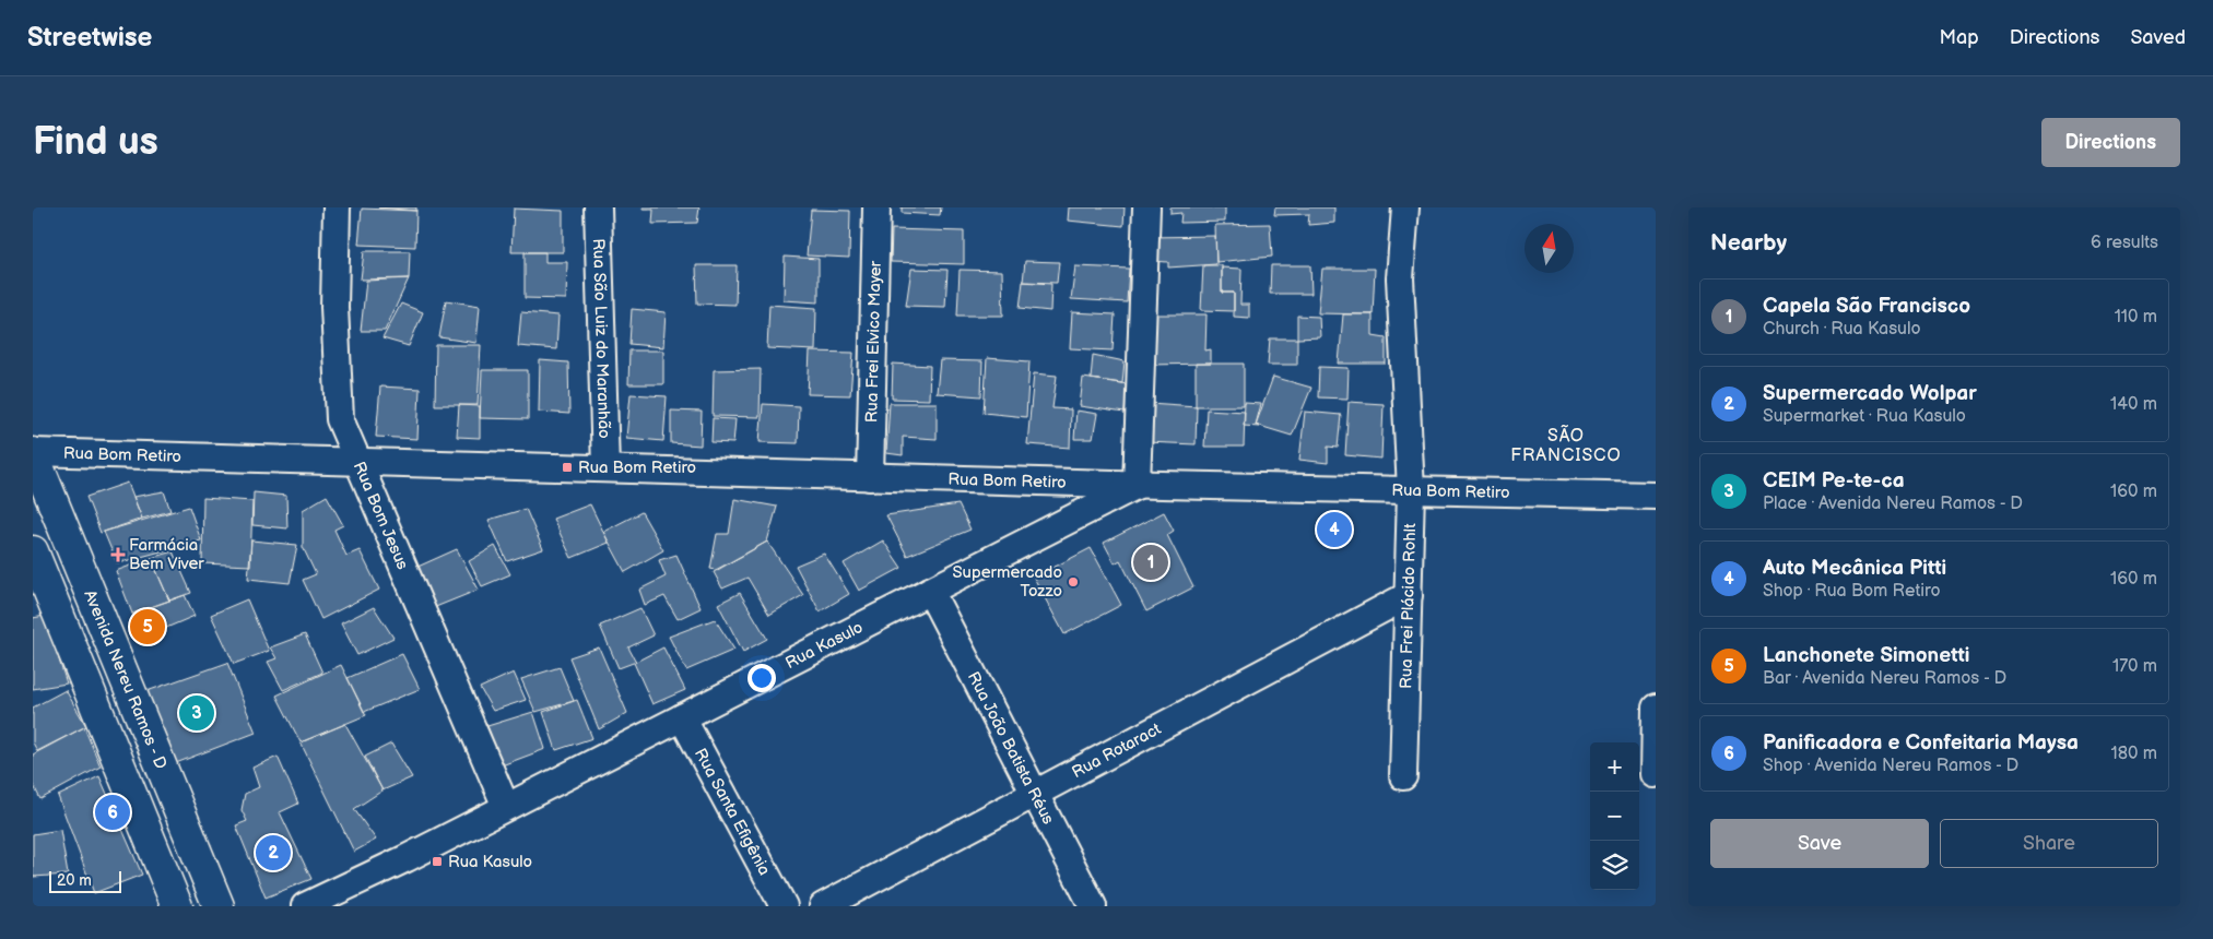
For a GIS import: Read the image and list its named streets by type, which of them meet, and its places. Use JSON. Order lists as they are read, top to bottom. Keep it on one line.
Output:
{"streets":{"street":["Rua São Luiz do Maranhão","Rua Frei Elvico Mayer","Rua Bom Retiro","Rua Bom Jesus","Rua Frei Plácido Rohlt","Rua Kasulo","Avenida Nereu Ramos - D","Rua João Batista Réus","Rua Rotaract","Rua Santa Efigênia"]},"crossings":[["Rua São Luiz do Maranhão","Rua Bom Retiro"],["Rua Frei Elvico Mayer","Rua Bom Retiro"],["Rua Bom Retiro","Rua Bom Jesus"],["Rua Bom Retiro","Rua Frei Plácido Rohlt"],["Rua Bom Retiro","Rua Kasulo"],["Rua Bom Retiro","Avenida Nereu Ramos - D"],["Rua Bom Jesus","Rua Kasulo"],["Rua Frei Plácido Rohlt","Rua Rotaract"],["Rua Kasulo","Rua João Batista Réus"],["Rua Kasulo","Rua Santa Efigênia"],["Rua João Batista Réus","Rua Rotaract"]],"districts":["SÃO FRANCISCO"],"places":{"transit":["Rua Bom Retiro","Rua Kasulo"],"health":["Farmácia Bem Viver"],"other":["Supermercado Tozzo"]},"scale_bar":"20 m","north":"top","page":{"header":"Streetwise","nav":["Map","Directions","Saved"],"buttons":["Directions",["Save","Share"]],"title":"Find us","heading":["Nearby","6 results"],"list":[{"mark":"1","name":"Capela São Francisco","note":"Church · Rua Kasulo","value":"110 m"},{"mark":"2","name":"Supermercado Wolpar","note":"Supermarket · Rua Kasulo","value":"140 m"},{"mark":"3","name":"CEIM Pe-te-ca","note":"Place · Avenida Nereu Ramos - D","value":"160 m"},{"mark":"4","name":"Auto Mecânica Pitti","note":"Shop · Rua Bom Retiro","value":"160 m"},{"mark":"5","name":"Lanchonete Simonetti","note":"Bar · Avenida Nereu Ramos - D","value":"170 m"},{"mark":"6","name":"Panificadora e Confeitaria Maysa","note":"Shop · Avenida Nereu Ramos - D","value":"180 m"}],"pins":["4","1","5","3","6","2"],"map_buttons":["+","−"],"scale":"20 m"}}
